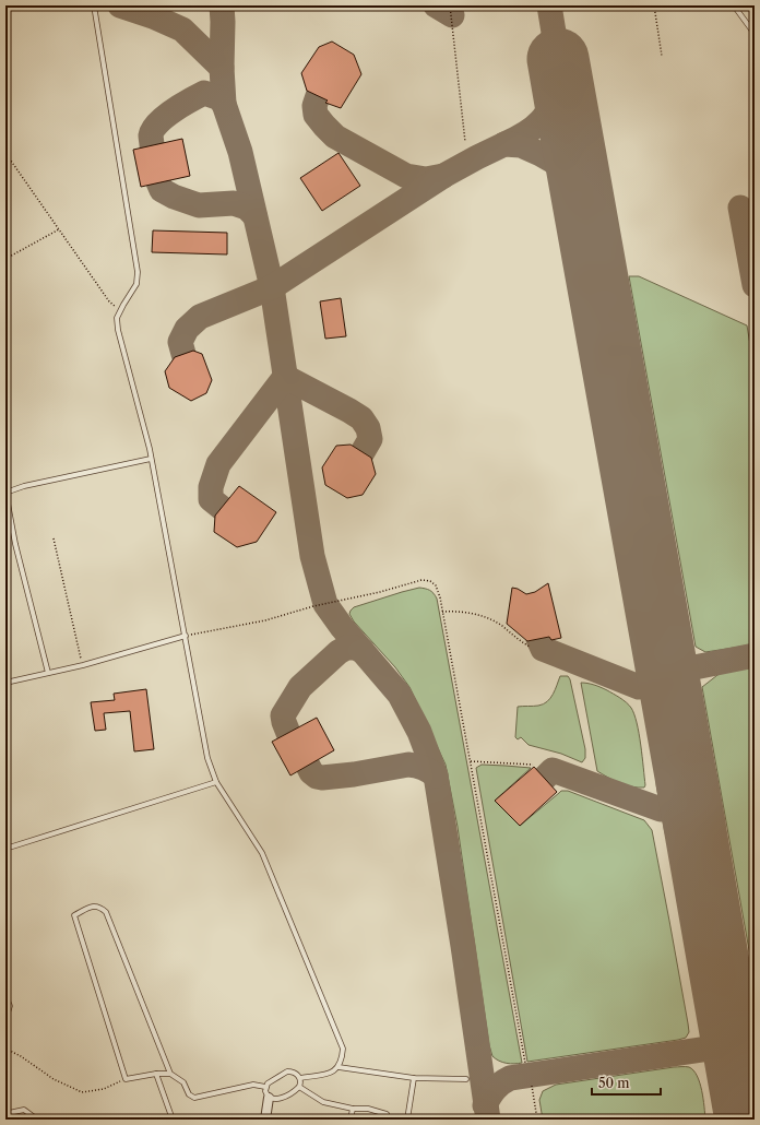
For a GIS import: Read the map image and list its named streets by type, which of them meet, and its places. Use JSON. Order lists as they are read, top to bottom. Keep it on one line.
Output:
{"scale_bar":"50 m"}
